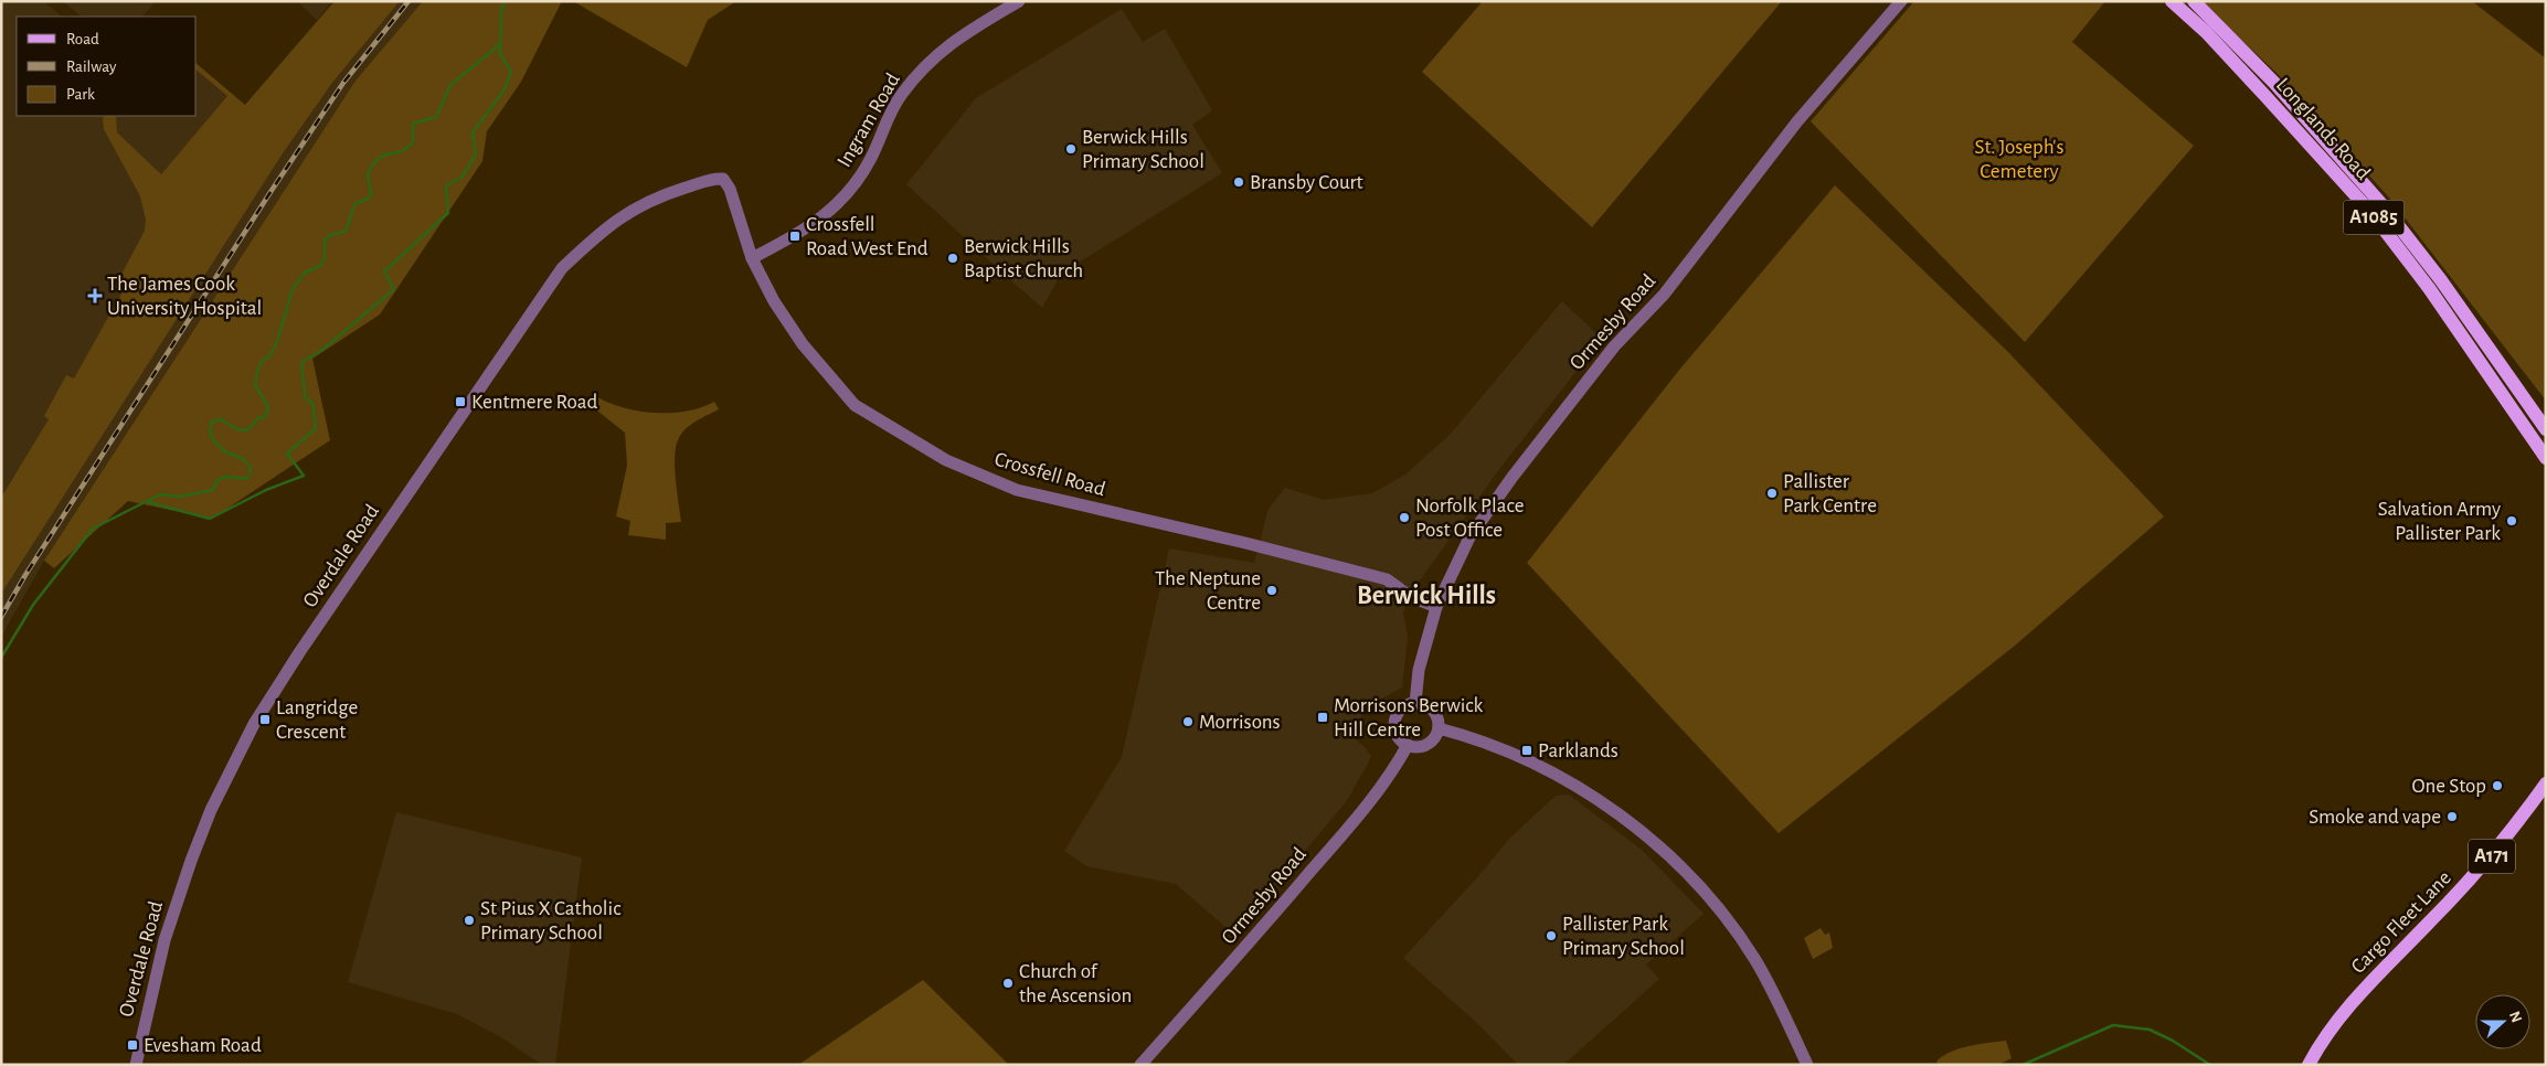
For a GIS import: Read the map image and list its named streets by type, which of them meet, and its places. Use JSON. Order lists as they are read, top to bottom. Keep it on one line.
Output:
{"streets":{"main road":["Longlands Road","A1085","A171","Cargo Fleet Lane"],"street":["Ingram Road","Ormesby Road","Crossfell Road","Overdale Road"]},"crossings":[["Ingram Road","Crossfell Road"],["Ormesby Road","Crossfell Road"],["Crossfell Road","Overdale Road"]],"districts":["Berwick Hills"],"parks":["St. Joseph's Cemetery"],"places":{"other":["Berwick Hills Primary School","Bransby Court","Berwick Hills Baptist Church","Pallister Park Centre","Norfolk Place Post Office","Salvation Army Pallister Park","The Neptune Centre","Morrisons","One Stop","Smoke and vape","St Pius X Catholic Primary School","Pallister Park Primary School","Church of the Ascension"],"transit":["Crossfell Road West End","Kentmere Road","Morrisons Berwick Hill Centre","Langridge Crescent","Parklands","Evesham Road"],"health":["The James Cook University Hospital"]},"legend":["Road","Railway","Park"],"north":"right"}
